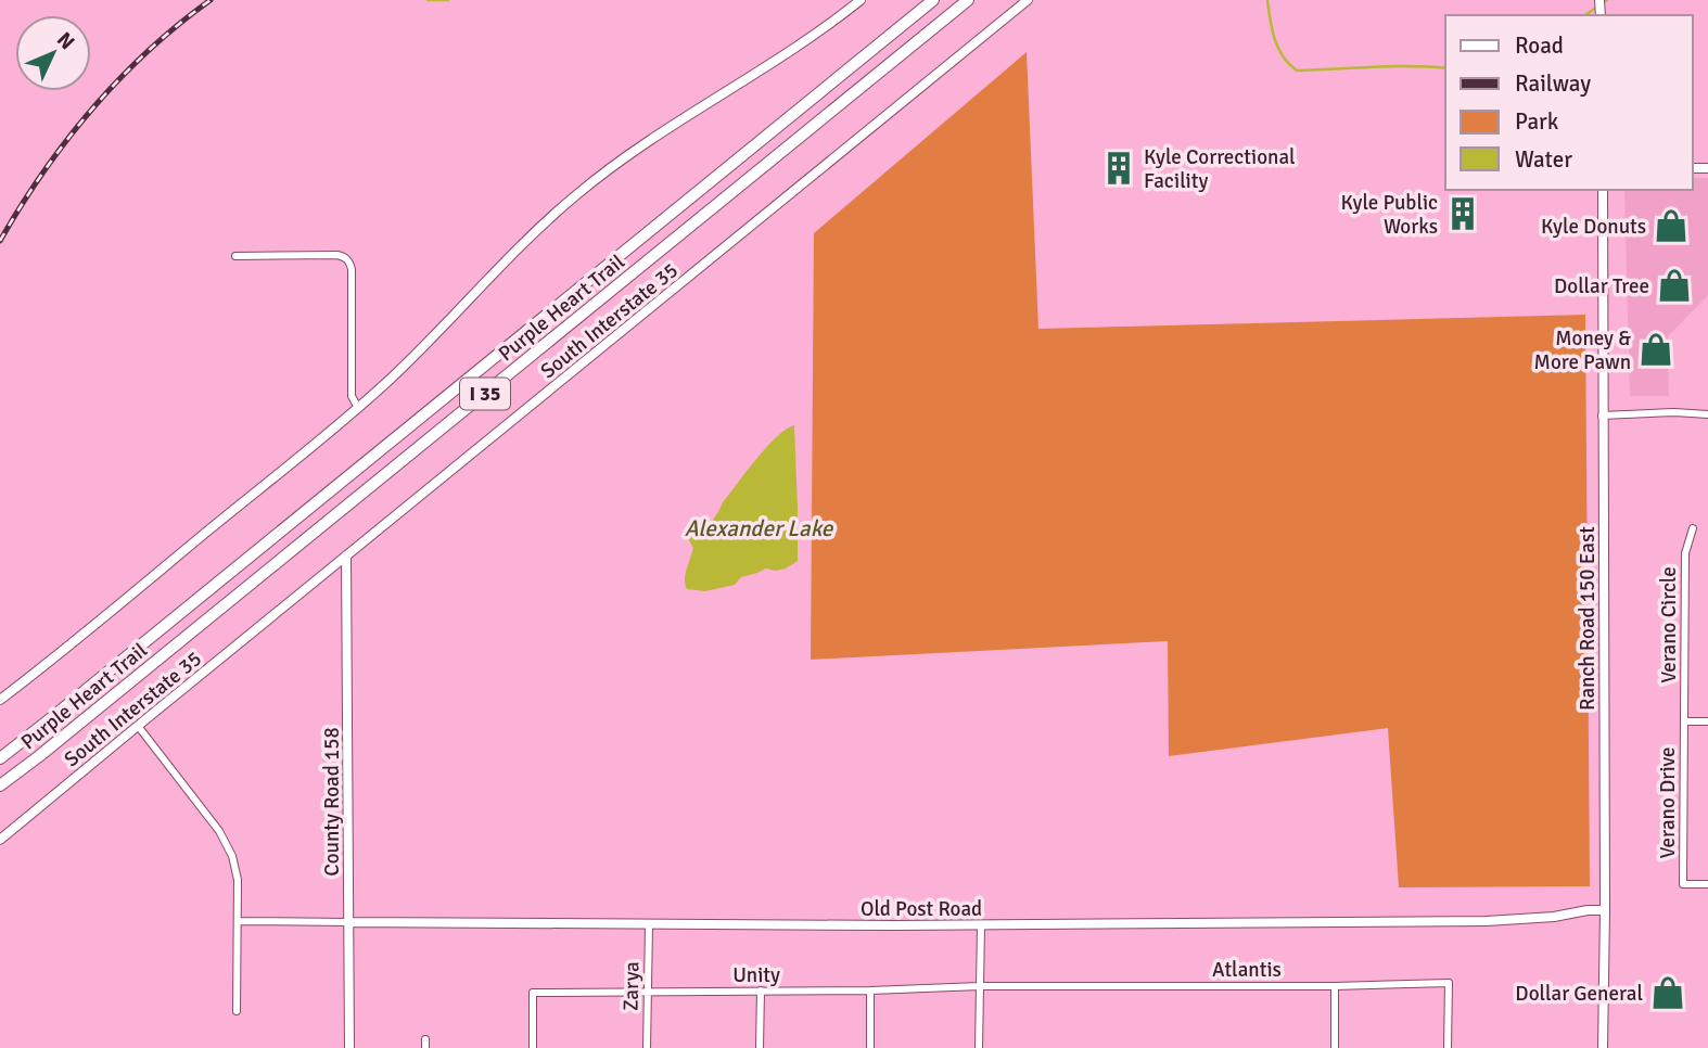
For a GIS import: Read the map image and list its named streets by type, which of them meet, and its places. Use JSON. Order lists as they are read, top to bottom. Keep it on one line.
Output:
{"streets":{"highway":["Purple Heart Trail","I 35"],"main road":["South Interstate 35","Ranch Road 150 East","County Road 158","Old Post Road"],"street":["Verano Circle","Verano Drive","Atlantis","Unity","Zarya"]},"crossings":[["South Interstate 35","County Road 158"],["Ranch Road 150 East","Old Post Road"],["Verano Circle","Verano Drive"],["County Road 158","Old Post Road"],["Old Post Road","Zarya"],["Atlantis","Unity"],["Unity","Zarya"]],"water":["Alexander Lake"],"places":{"building":["Kyle Correctional Facility","Kyle Public Works"],"shop":["Kyle Donuts","Dollar Tree","Money & More Pawn","Dollar General"]},"legend":["Road","Railway","Park","Water"],"north":"top right"}
